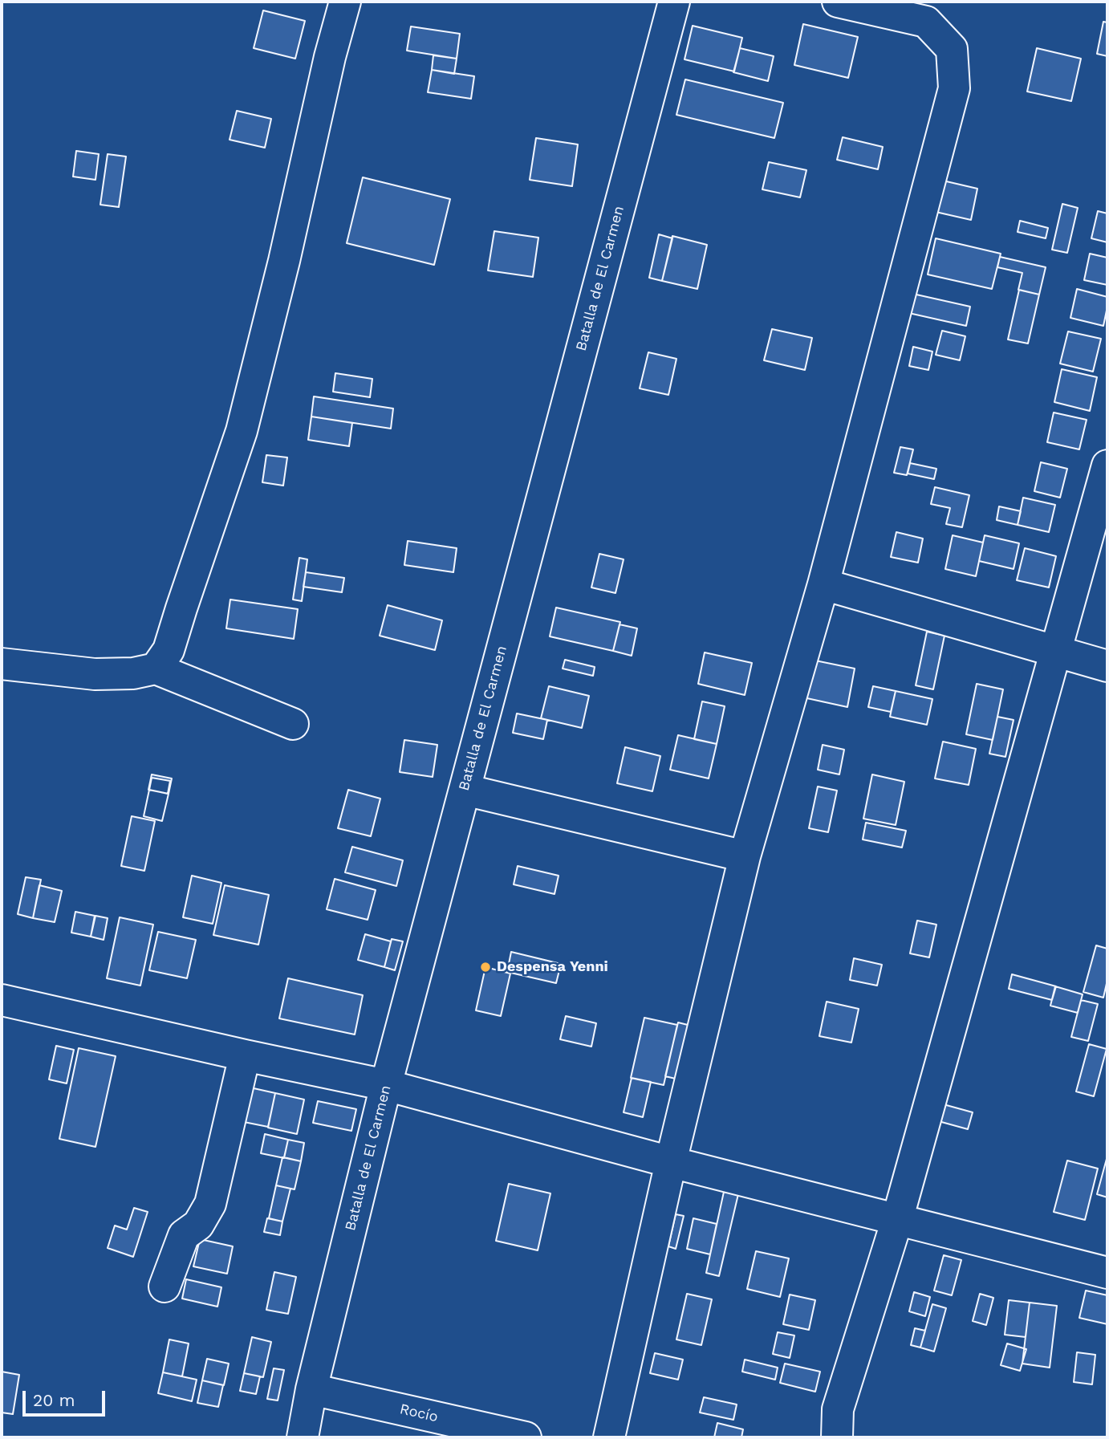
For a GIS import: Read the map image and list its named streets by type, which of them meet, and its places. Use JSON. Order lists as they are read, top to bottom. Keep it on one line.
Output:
{"streets":{"street":["Batalla de El Carmen","Rocío"]},"crossings":[["Batalla de El Carmen","Rocío"]],"places":["Despensa Yenni"],"scale_bar":"20 m"}
